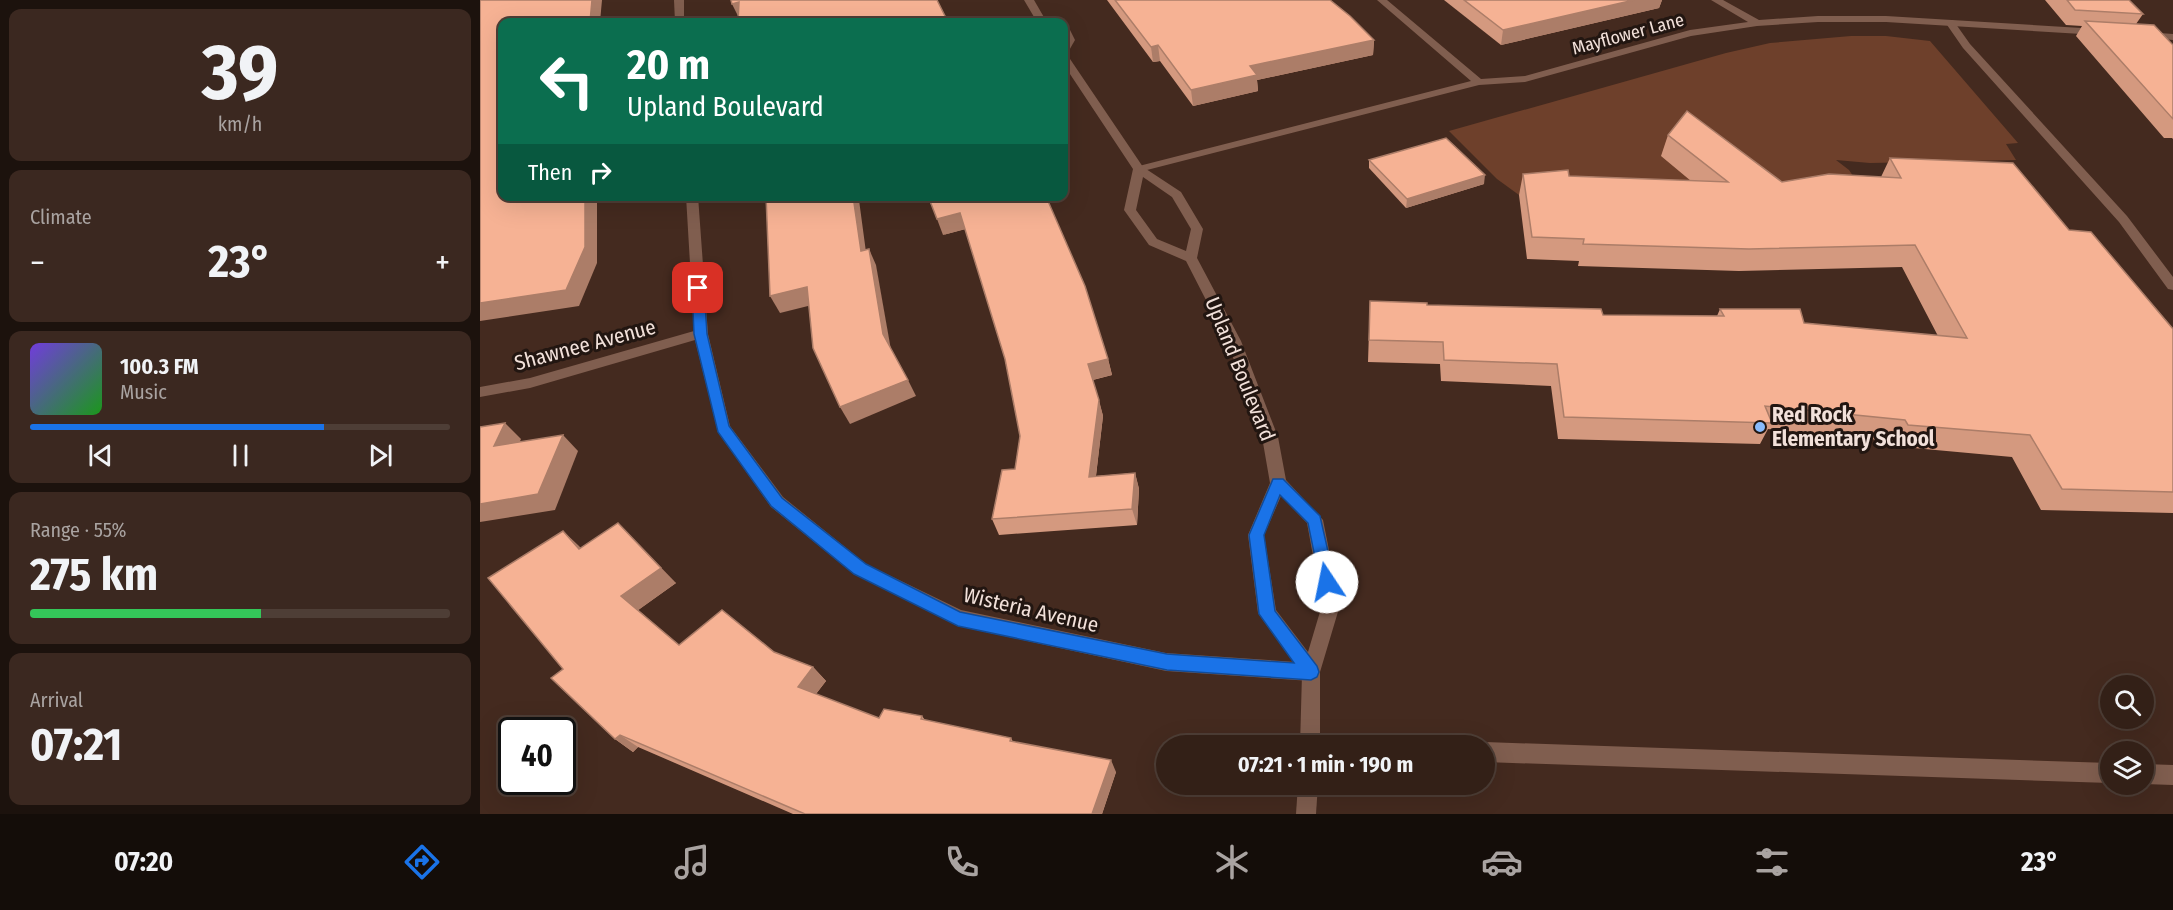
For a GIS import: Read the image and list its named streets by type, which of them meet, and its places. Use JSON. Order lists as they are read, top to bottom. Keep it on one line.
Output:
{"streets":{"street":["Mayflower Lane","Shawnee Avenue","Upland Boulevard","Wisteria Avenue"]},"crossings":[["Shawnee Avenue","Wisteria Avenue"]],"places":["Red Rock Elementary School"],"page":{"tile":[["39","km/h"],"Climate",["Range · 55%","275 km"],["Arrival","07:21"]],"turn":["20 m","Upland Boulevard"],"then":"Then","heat":["−","23°","+"],"song":["100.3 FM","Music"],"limit":"40","trip":"07:21 · 1 min · 190 m","tabs":["07:20","23°"]}}
